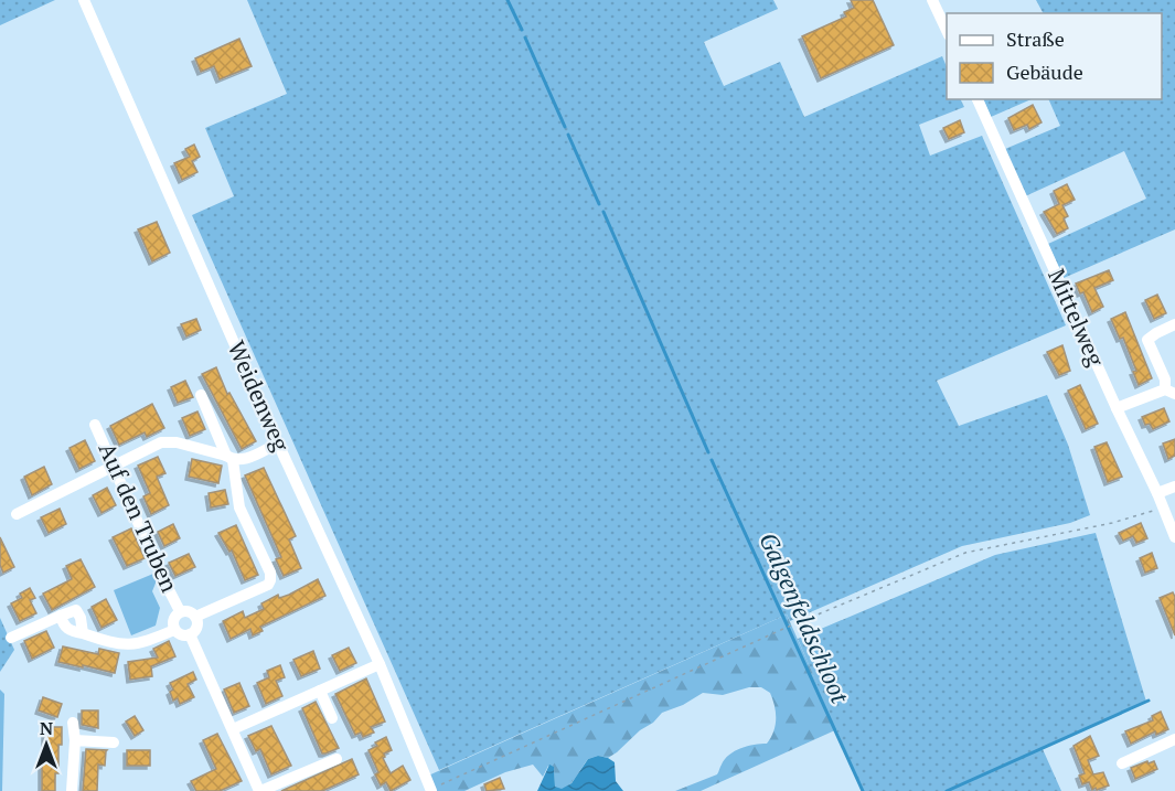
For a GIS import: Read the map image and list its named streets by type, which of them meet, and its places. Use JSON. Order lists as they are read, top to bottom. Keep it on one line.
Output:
{"streets":{"street":["Mittelweg","Weidenweg","Auf den Truben"]},"water":["Galgenfeldschloot"],"legend":["Straße","Gebäude"],"north":"top"}
